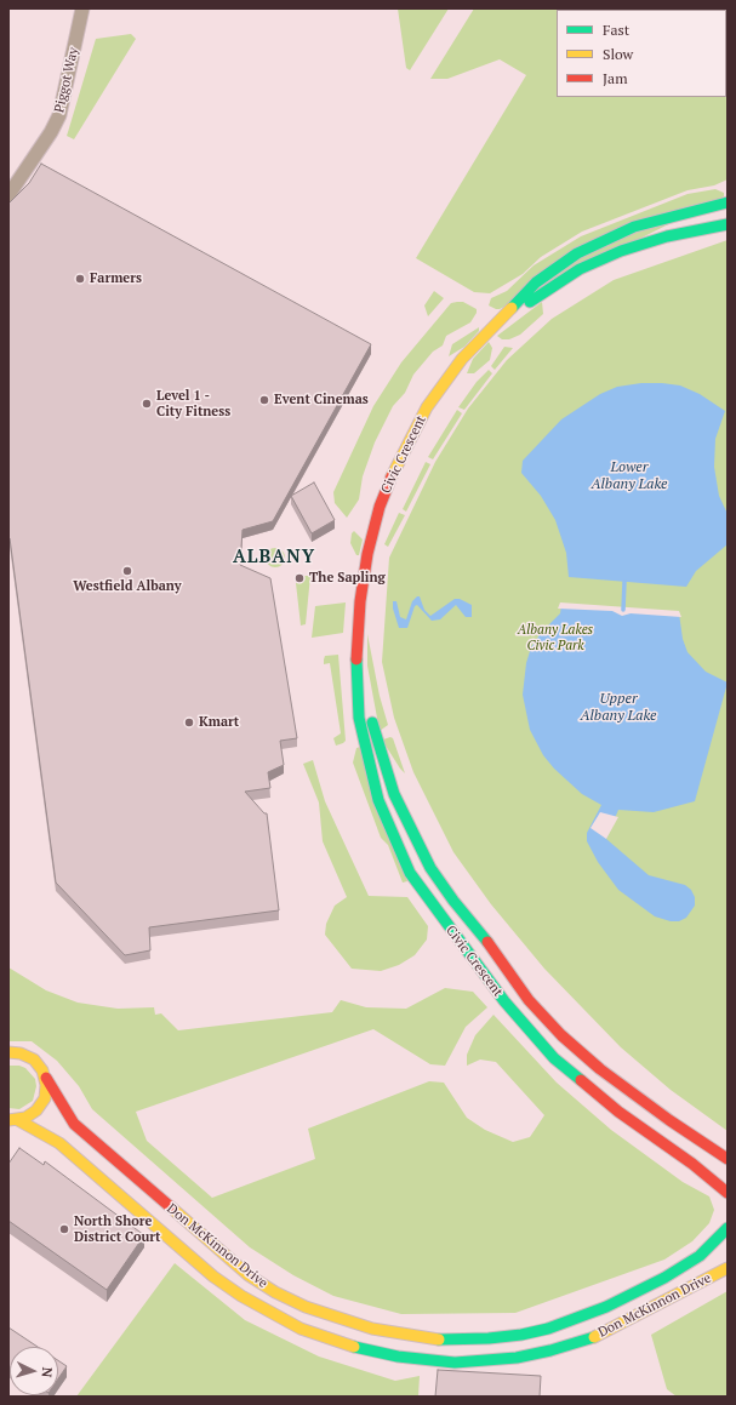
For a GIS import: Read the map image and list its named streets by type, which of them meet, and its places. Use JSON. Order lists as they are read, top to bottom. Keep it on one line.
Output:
{"streets":{"street":["Piggot Way","Civic Crescent","Don McKinnon Drive"]},"districts":["ALBANY"],"water":["Lower Albany Lake","Upper Albany Lake"],"parks":["Albany Lakes Civic Park"],"places":["Farmers","Event Cinemas","Level 1 - City Fitness","Westfield Albany","The Sapling","Kmart","North Shore District Court"],"legend":["Fast","Slow","Jam"],"north":"right"}
